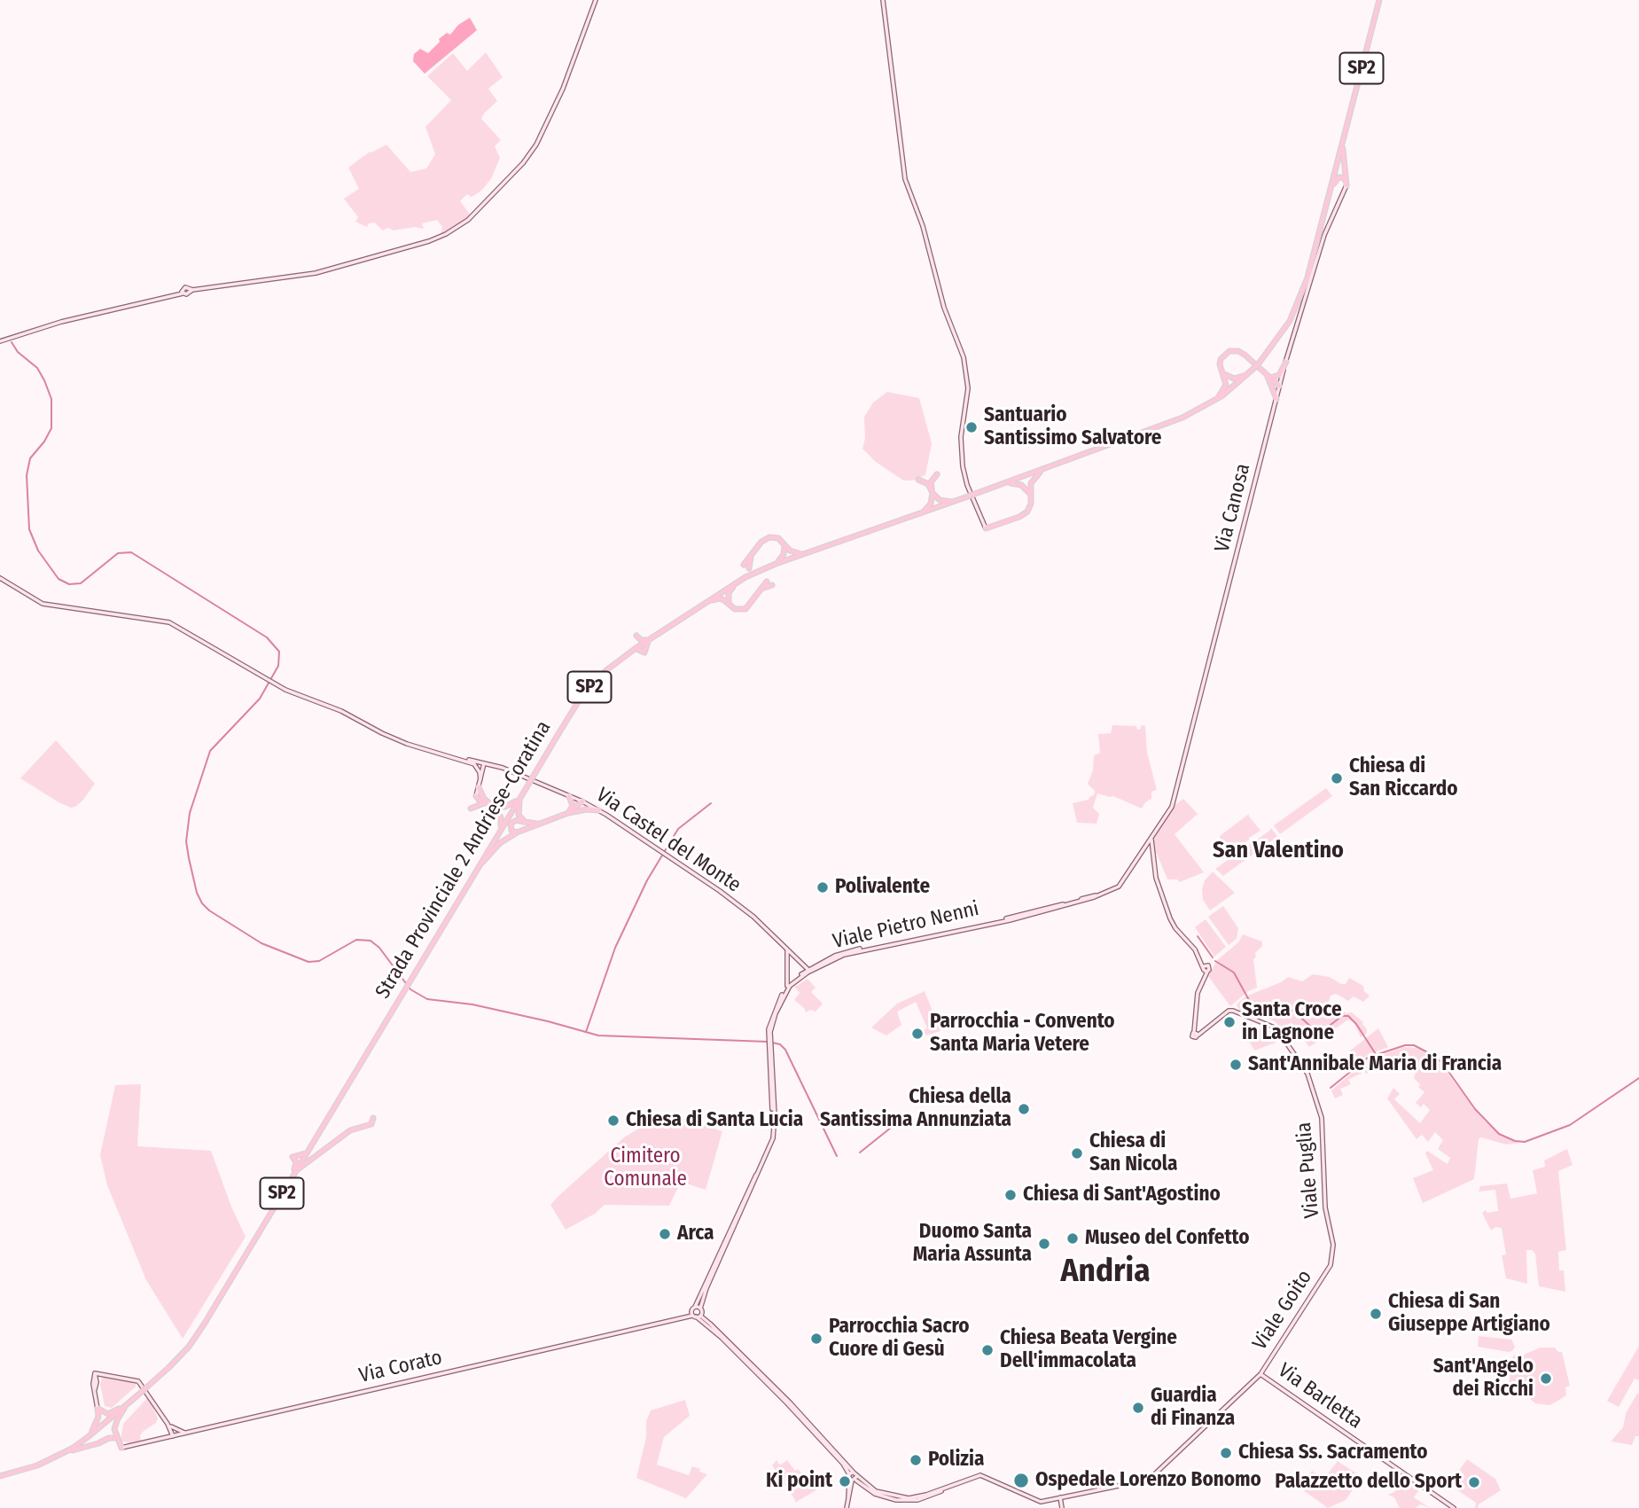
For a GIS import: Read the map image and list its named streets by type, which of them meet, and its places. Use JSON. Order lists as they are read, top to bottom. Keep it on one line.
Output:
{"streets":{"main road":["SP2","Via Canosa","Via Castel del Monte","Strada Provinciale 2 Andriese-Coratina","Viale Pietro Nenni","Viale Puglia","Viale Goito","Via Corato","Via Barletta"]},"crossings":[["Via Canosa","Viale Pietro Nenni"],["Via Canosa","Viale Puglia"],["Via Castel del Monte","Viale Pietro Nenni"],["Viale Puglia","Viale Goito"],["Viale Goito","Via Barletta"]],"districts":["San Valentino","Andria"],"parks":["Cimitero Comunale"],"places":["Santuario Santissimo Salvatore","Chiesa di San Riccardo","Polivalente","Santa Croce in Lagnone","Parrocchia - Convento Santa Maria Vetere","Sant'Annibale Maria di Francia","Chiesa della Santissima Annunziata","Chiesa di Santa Lucia","Chiesa di San Nicola","Chiesa di Sant'Agostino","Arca","Museo del Confetto","Duomo Santa Maria Assunta","Chiesa di San Giuseppe Artigiano","Parrocchia Sacro Cuore di Gesù","Chiesa Beata Vergine Dell'immacolata","Sant'Angelo dei Ricchi","Guardia di Finanza","Chiesa Ss. Sacramento","Polizia","Ospedale Lorenzo Bonomo","Ki point","Palazzetto dello Sport"]}
